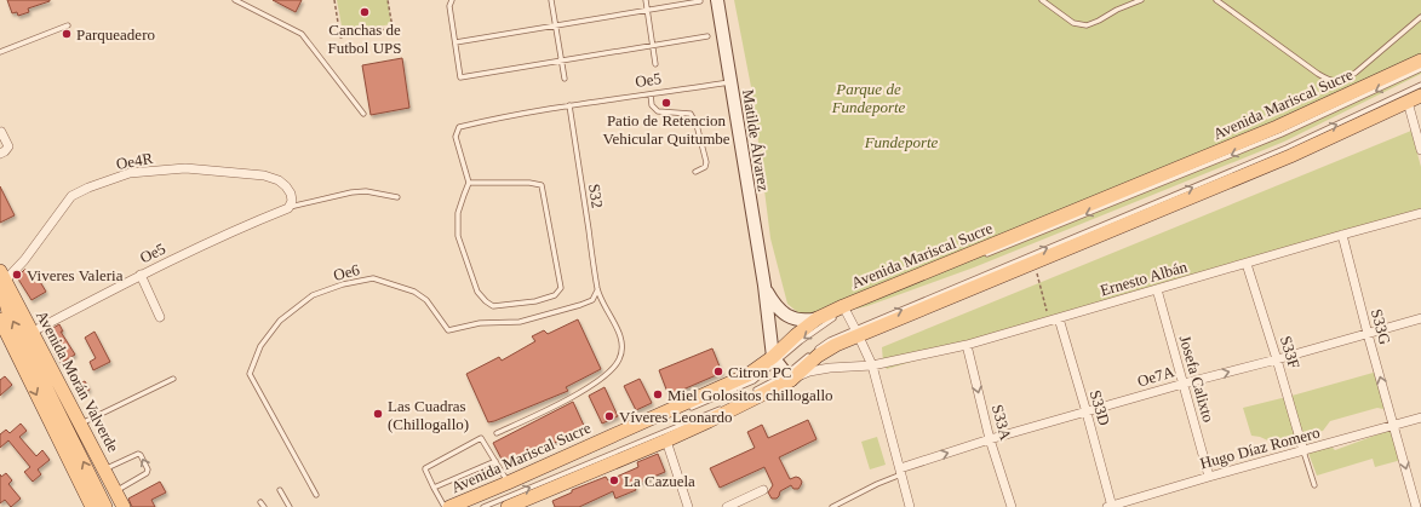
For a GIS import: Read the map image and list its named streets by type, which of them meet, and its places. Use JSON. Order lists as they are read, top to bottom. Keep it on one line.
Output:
{"streets":{"main road":["Avenida Mariscal Sucre","Avenida Morán Valverde"],"street":["Oe5","Matilde Álvarez","Oe4R","Ernesto Albán","S33G","S33F","Oe7A","Josefa Calixto","S33D","S33A","Hugo Díaz Romero"],"lane":["S32","Oe6"]},"crossings":[["Oe5","Matilde Álvarez"],["Oe5","Oe4R"],["Oe5","S32"],["Oe5","Avenida Morán Valverde"],["Avenida Mariscal Sucre","Matilde Álvarez"],["Oe4R","Avenida Morán Valverde"],["S32","Oe6"],["Ernesto Albán","S33G"],["Ernesto Albán","S33F"],["Ernesto Albán","Josefa Calixto"],["Ernesto Albán","S33D"],["Ernesto Albán","S33A"],["S33G","Oe7A"],["S33G","Hugo Díaz Romero"],["S33F","Oe7A"],["S33F","Hugo Díaz Romero"],["Oe7A","Josefa Calixto"],["Oe7A","S33D"],["Oe7A","S33A"],["Josefa Calixto","Hugo Díaz Romero"],["S33D","Hugo Díaz Romero"]],"one_way":["Oe7A","S33A"],"parks":["Parque de Fundeporte","Fundeporte"],"places":["Canchas de Futbol UPS","Parqueadero","Patio de Retencion Vehicular Quitumbe","Viveres Valeria","Citron PC","Miel Golositos chillogallo","Las Cuadras (Chillogallo)","Víveres Leonardo","La Cazuela"]}
